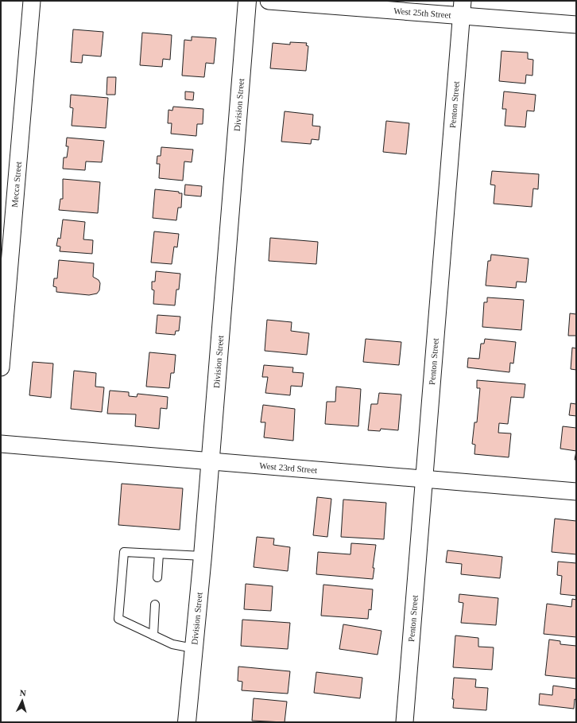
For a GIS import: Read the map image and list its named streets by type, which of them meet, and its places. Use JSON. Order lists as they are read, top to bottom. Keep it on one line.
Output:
{"streets":{"street":["West 25th Street","Division Street","Penton Street","Mecca Street","West 23rd Street"]},"crossings":[["West 25th Street","Penton Street"],["Division Street","West 23rd Street"],["Penton Street","West 23rd Street"]],"north":"top"}
